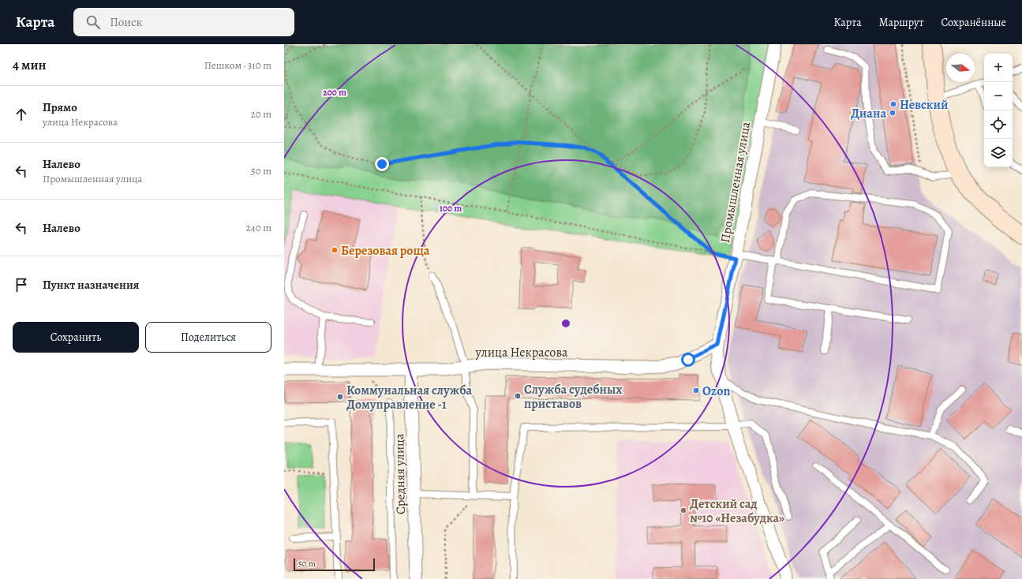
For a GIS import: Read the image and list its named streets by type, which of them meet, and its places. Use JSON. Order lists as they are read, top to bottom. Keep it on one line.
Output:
{"streets":{"street":["Промышленная улица","улица Некрасова","Средняя улица"]},"crossings":[["Промышленная улица","улица Некрасова"],["улица Некрасова","Средняя улица"]],"places":["Невский","Диана","Березовая роща","Ozon","Служба судебных приставов","Коммунальная служба Домуправление -1","Детский сад №10 «Незабудка»"],"scale_bar":"50 m","north":"right","page":{"header":"Карта","search":"Поиск","nav":["Карта","Маршрут","Сохранённые"],"heading":["4 мин","Пешком · 310 m"],"map_buttons":["+","−"],"list":[["Прямо","улица Некрасова","20 m"],["Налево","Промышленная улица","50 m"],["Налево","240 m"],"Пункт назначения"],"buttons":["Сохранить","Поделиться"],"scale":"50 m"},"rings":["200 m","100 m"]}
